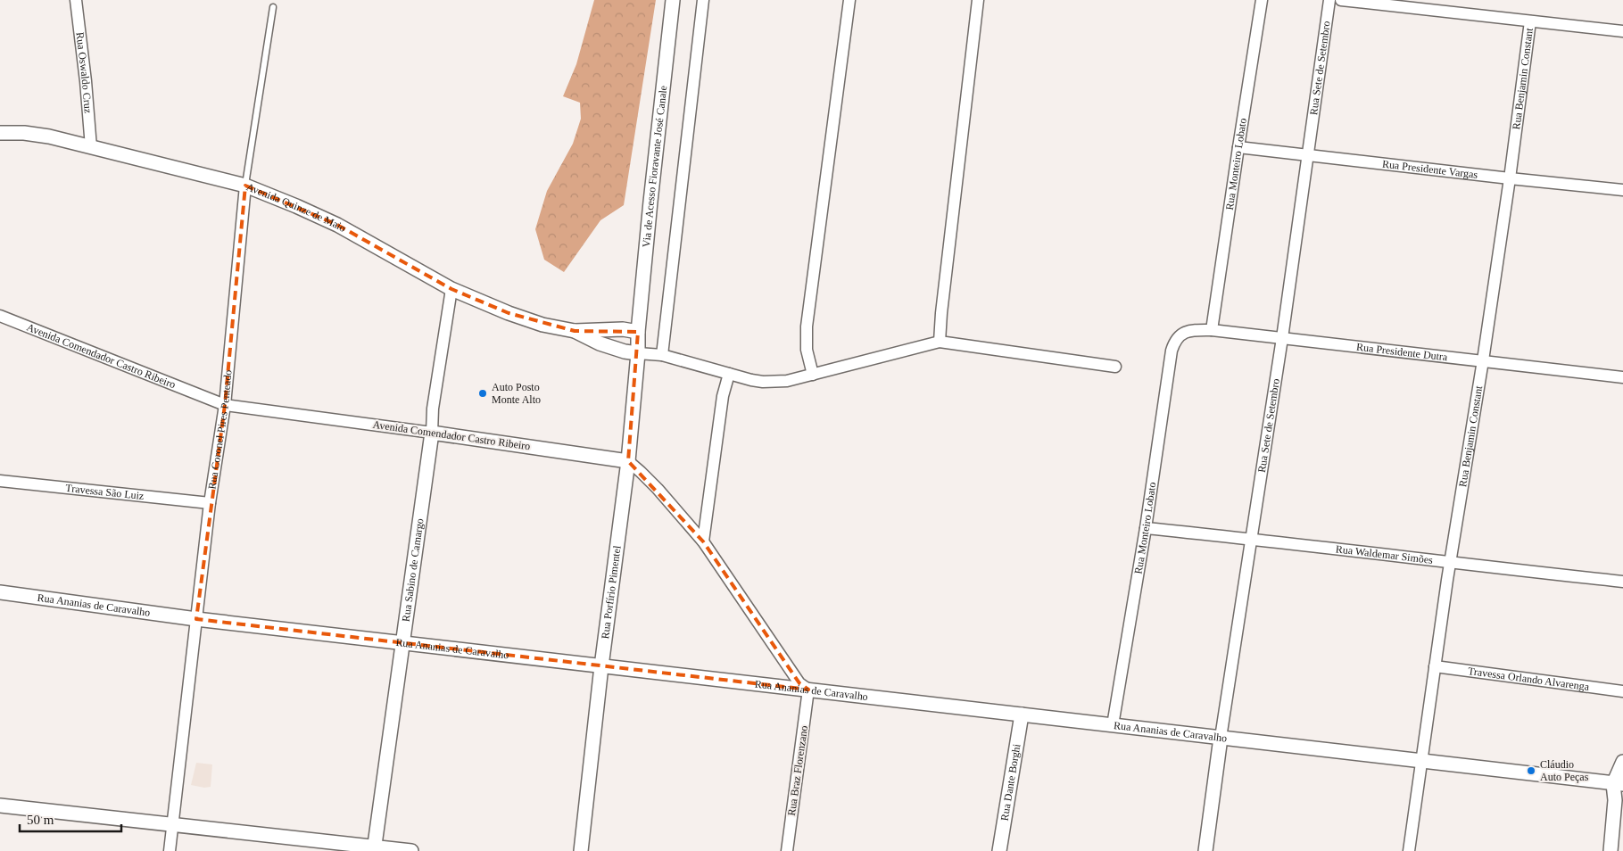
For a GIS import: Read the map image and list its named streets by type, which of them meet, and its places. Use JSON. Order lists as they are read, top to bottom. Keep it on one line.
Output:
{"streets":{"street":["Rua Sete de Setembro","Rua Oswaldo Cruz","Rua Benjamin Constant","Rua Monteiro Lobato","Via de Acesso Fioravante José Canale","Rua Presidente Vargas","Avenida Quinze de Maio","Rua Presidente Dutra","Avenida Comendador Castro Ribeiro","Rua Coronel Pires Penteado","Travessa São Luiz","Rua Waldemar Simões","Rua Sabino de Camargo","Rua Porfírio Pimentel","Rua Ananias de Caravalho","Travessa Orlando Alvarenga","Rua Braz Florenzano","Rua Dante Borghi"]},"crossings":[["Rua Sete de Setembro","Rua Presidente Vargas"],["Rua Sete de Setembro","Rua Presidente Dutra"],["Rua Sete de Setembro","Rua Waldemar Simões"],["Rua Sete de Setembro","Rua Ananias de Caravalho"],["Rua Oswaldo Cruz","Avenida Quinze de Maio"],["Rua Benjamin Constant","Rua Presidente Vargas"],["Rua Benjamin Constant","Rua Presidente Dutra"],["Rua Benjamin Constant","Rua Waldemar Simões"],["Rua Benjamin Constant","Rua Ananias de Caravalho"],["Rua Benjamin Constant","Travessa Orlando Alvarenga"],["Rua Monteiro Lobato","Rua Presidente Vargas"],["Rua Monteiro Lobato","Rua Presidente Dutra"],["Rua Monteiro Lobato","Rua Waldemar Simões"],["Rua Monteiro Lobato","Rua Ananias de Caravalho"],["Via de Acesso Fioravante José Canale","Rua Porfírio Pimentel"],["Avenida Quinze de Maio","Rua Coronel Pires Penteado"],["Avenida Quinze de Maio","Rua Sabino de Camargo"],["Avenida Comendador Castro Ribeiro","Rua Coronel Pires Penteado"],["Avenida Comendador Castro Ribeiro","Rua Sabino de Camargo"],["Avenida Comendador Castro Ribeiro","Rua Porfírio Pimentel"],["Rua Coronel Pires Penteado","Travessa São Luiz"],["Rua Coronel Pires Penteado","Rua Ananias de Caravalho"],["Rua Sabino de Camargo","Rua Ananias de Caravalho"],["Rua Porfírio Pimentel","Rua Ananias de Caravalho"],["Rua Ananias de Caravalho","Rua Braz Florenzano"],["Rua Ananias de Caravalho","Rua Dante Borghi"]],"places":["Auto Posto Monte Alto","Cláudio Auto Peças"],"scale_bar":"50 m"}
